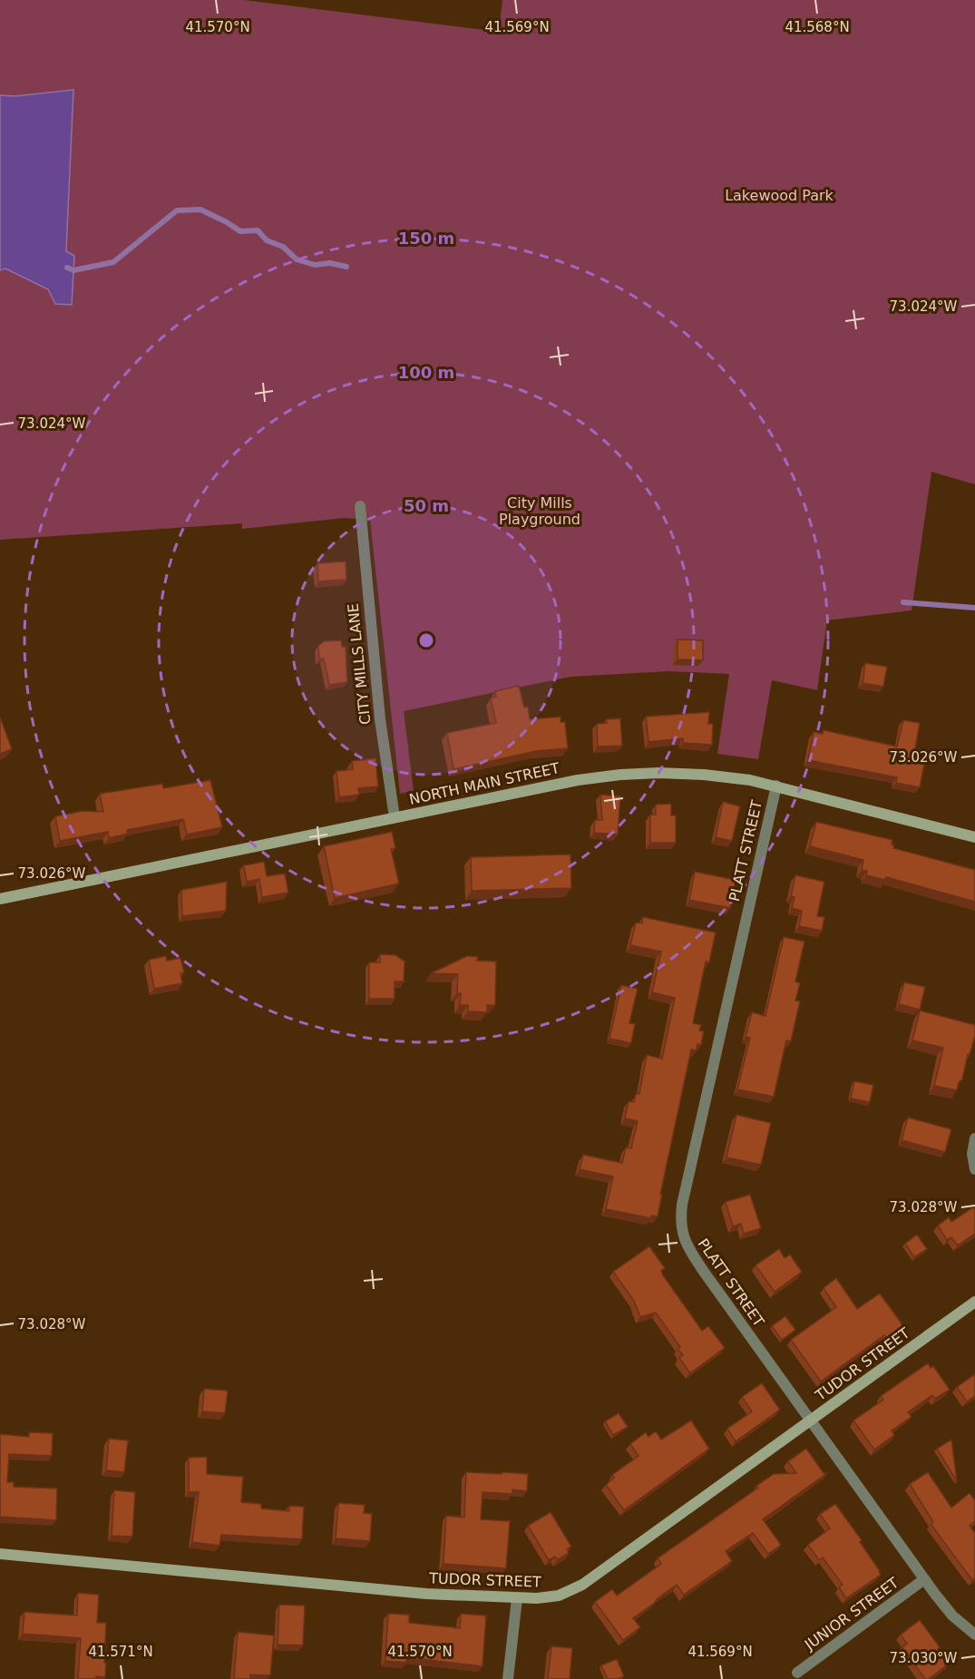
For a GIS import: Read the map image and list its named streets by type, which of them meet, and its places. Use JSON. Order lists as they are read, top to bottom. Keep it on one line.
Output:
{"streets":{"street":["CITY MILLS LANE","NORTH MAIN STREET","PLATT STREET","TUDOR STREET","JUNIOR STREET"]},"crossings":[["CITY MILLS LANE","NORTH MAIN STREET"],["NORTH MAIN STREET","PLATT STREET"],["PLATT STREET","TUDOR STREET"],["PLATT STREET","JUNIOR STREET"]],"parks":["Lakewood Park","City Mills Playground"],"coordinates":["41.570°N","41.569°N","41.568°N","73.024°W","73.026°W","73.028°W","41.571°N","73.030°W"],"rings":["150 m","100 m","50 m"]}
